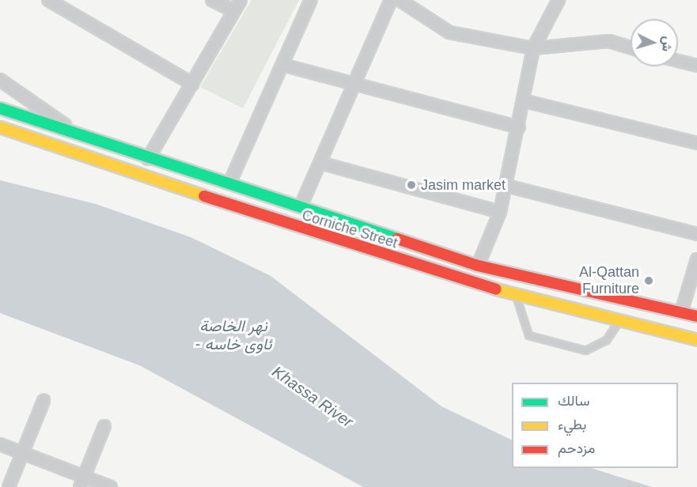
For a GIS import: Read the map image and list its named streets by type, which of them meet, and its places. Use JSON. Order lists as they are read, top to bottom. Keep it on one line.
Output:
{"streets":{"main road":["Corniche Street"]},"water":["نهر الخاصة - ئاوی خاسە","Khassa River"],"places":["Jasim market","Al-Qattan Furniture"],"legend":["سالك","بطيء","مزدحم"],"north":"right"}
